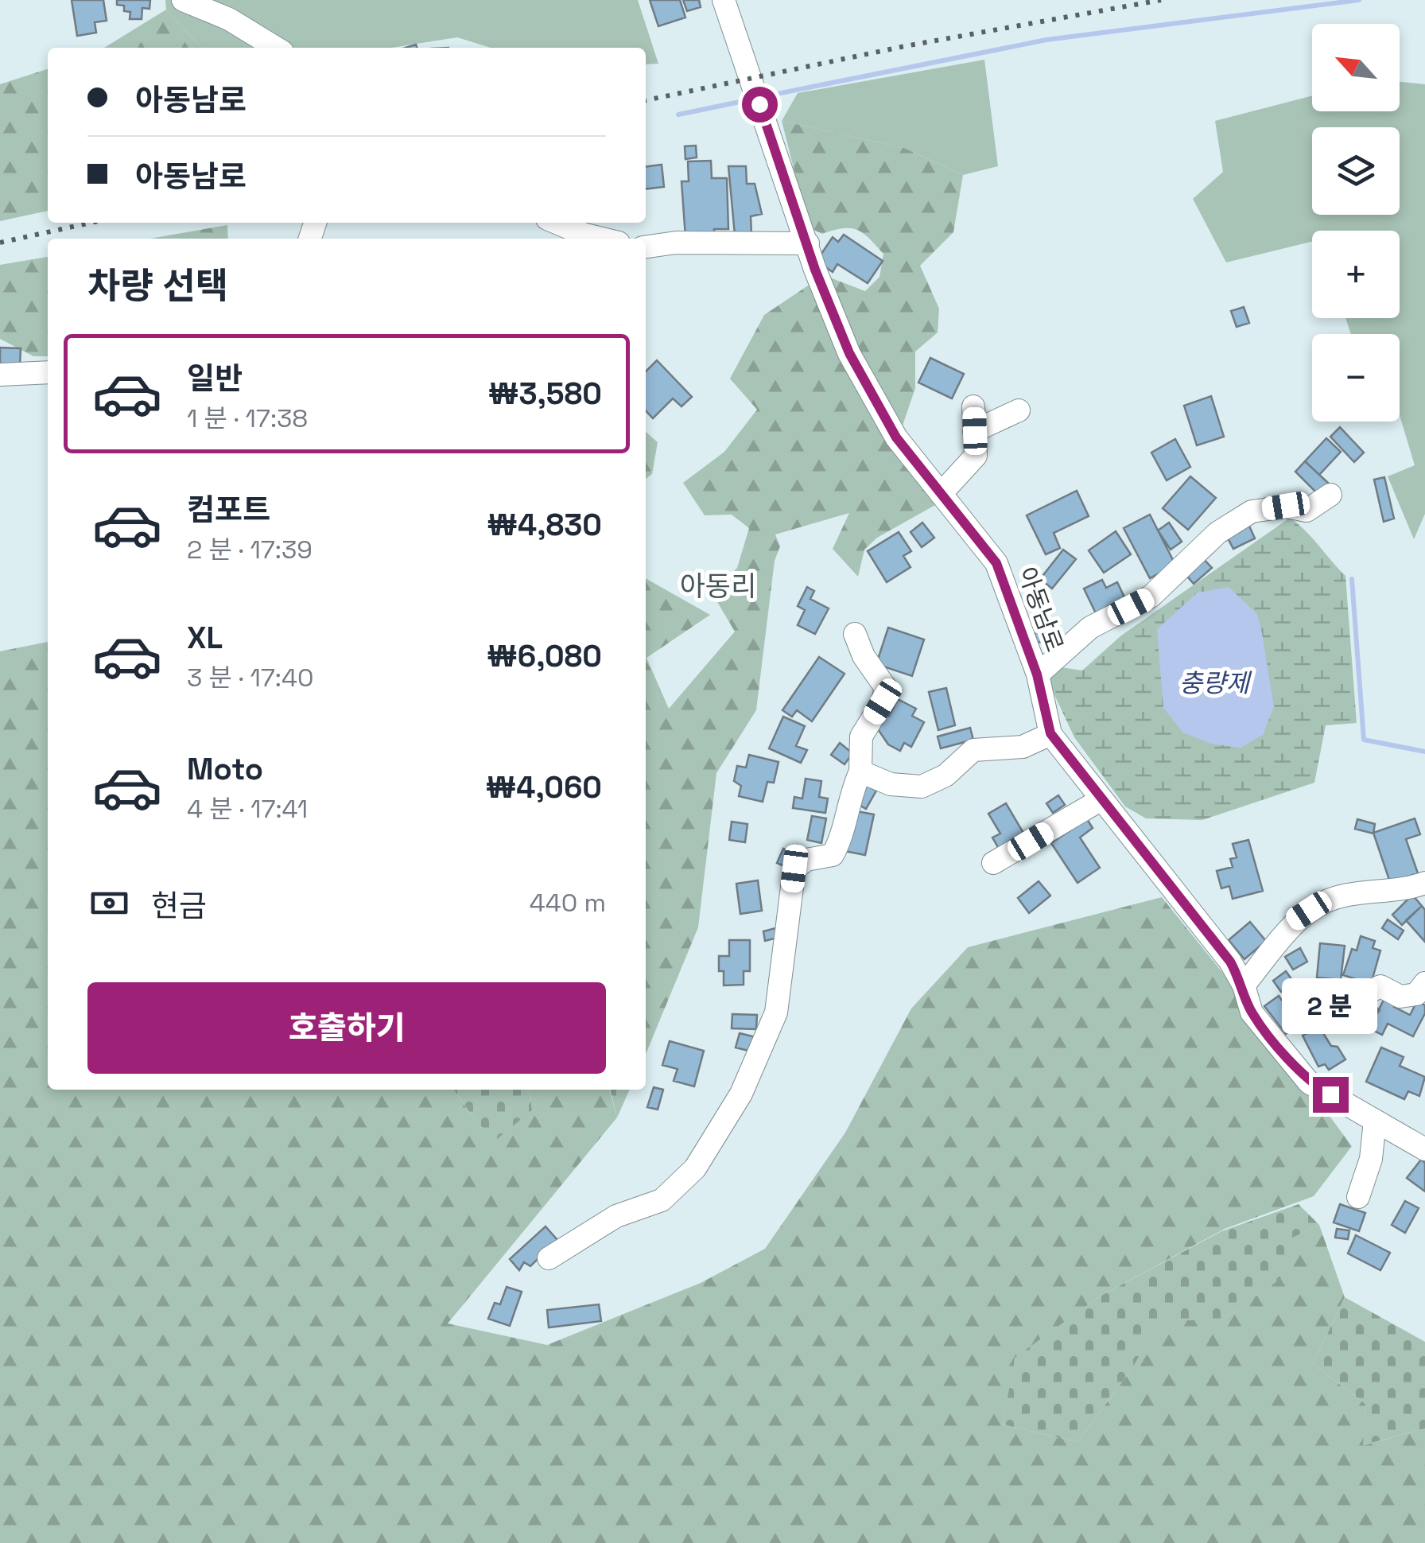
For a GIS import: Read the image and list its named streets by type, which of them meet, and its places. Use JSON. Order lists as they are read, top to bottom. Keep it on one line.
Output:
{"streets":{"street":["아동남로"]},"districts":["아동리"],"water":["충량제"],"north":"top left","page":{"map_buttons":["+","−"],"banner":["아동남로","아동남로"],"heading":"차량 선택","list":[{"name":"일반","note":"1 분 · 17:38","value":"₩3,580"},{"name":"컴포트","note":"2 분 · 17:39","value":"₩4,830"},{"name":"XL","note":"3 분 · 17:40","value":"₩6,080"},{"name":"Moto","note":"4 분 · 17:41","value":"₩4,060"}],"pay":["현금","440 m"],"buttons":"호출하기","bubble":"2 분"}}
